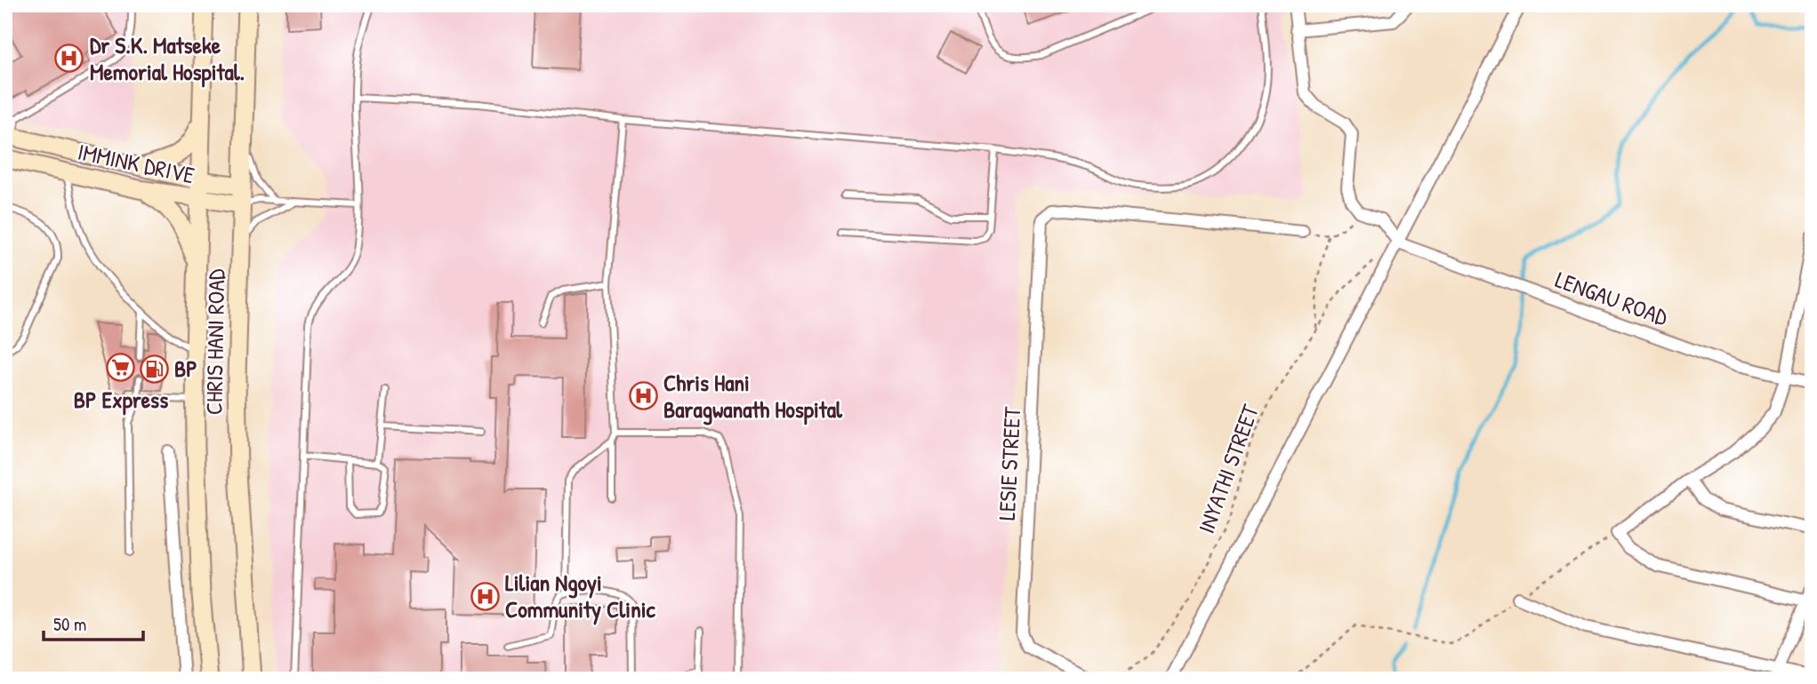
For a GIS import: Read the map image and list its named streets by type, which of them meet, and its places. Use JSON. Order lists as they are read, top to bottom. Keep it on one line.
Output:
{"streets":{"main road":["IMMINK DRIVE","CHRIS HANI ROAD"],"street":["LENGAU ROAD","LESIE STREET"],"path":["INYATHI STREET"]},"crossings":[["IMMINK DRIVE","CHRIS HANI ROAD"],["LENGAU ROAD","INYATHI STREET"]],"places":{"hospital":["Dr S.K. Matseke Memorial Hospital.","Chris Hani Baragwanath Hospital","Lilian Ngoyi Community Clinic"],"supermarket":["BP Express"],"fuel station":["BP"]},"scale_bar":"50 m"}
